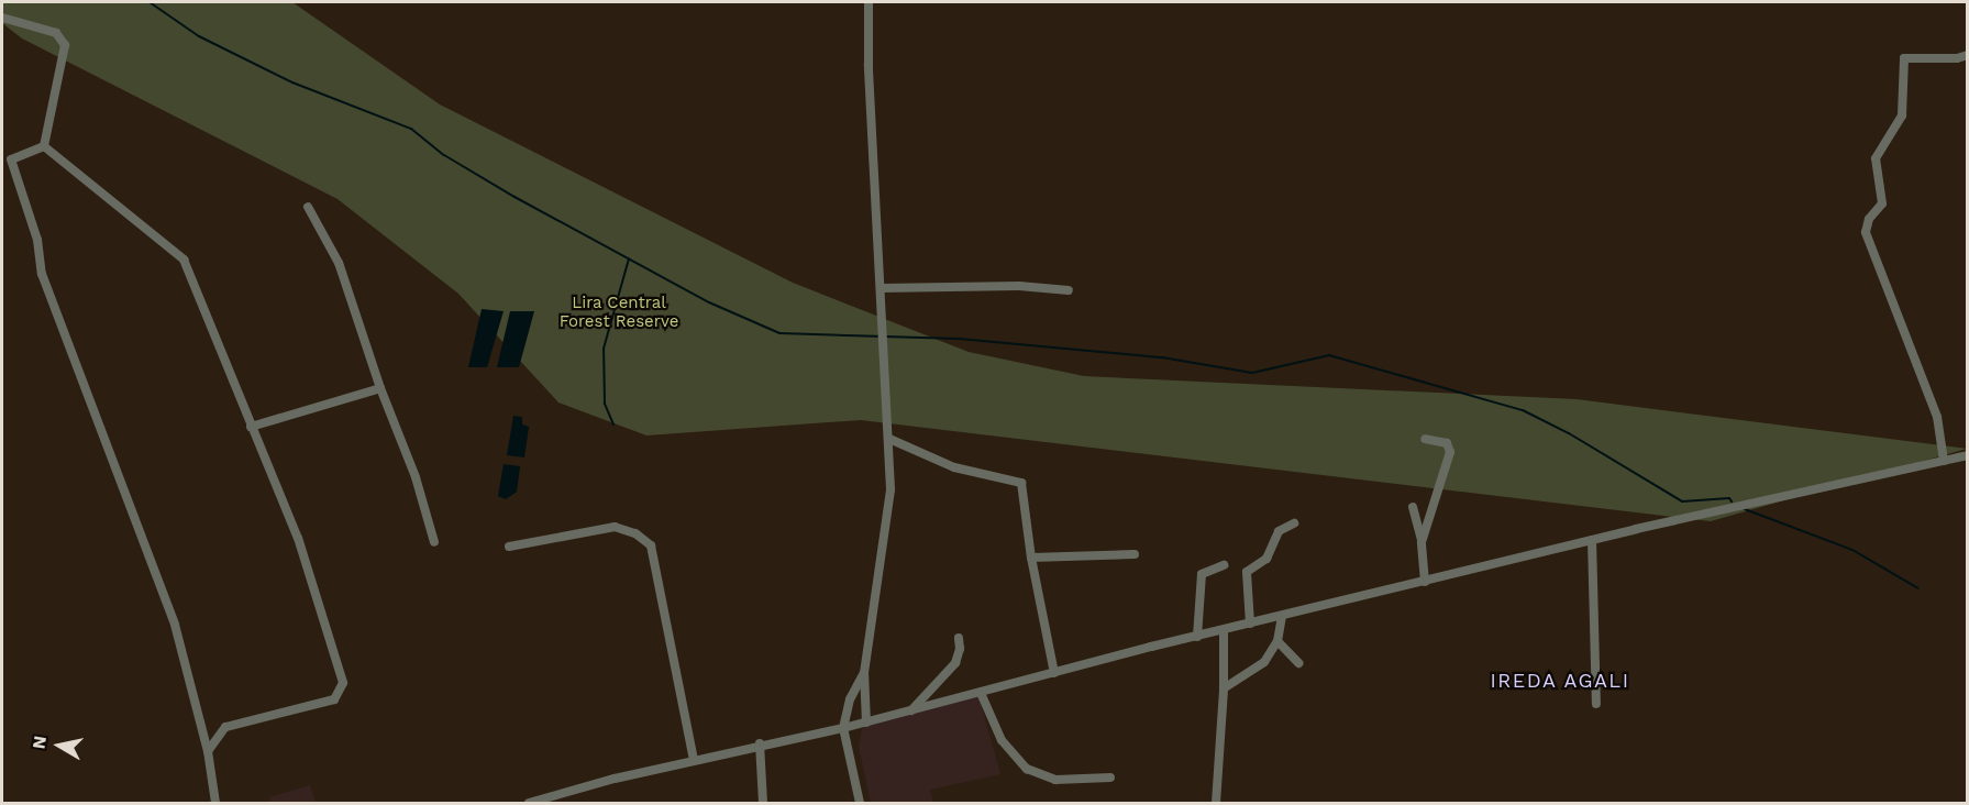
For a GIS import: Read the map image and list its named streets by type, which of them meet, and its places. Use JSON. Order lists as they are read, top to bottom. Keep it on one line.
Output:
{"districts":["IREDA AGALI"],"parks":["Lira Central Forest Reserve"],"north":"left"}
